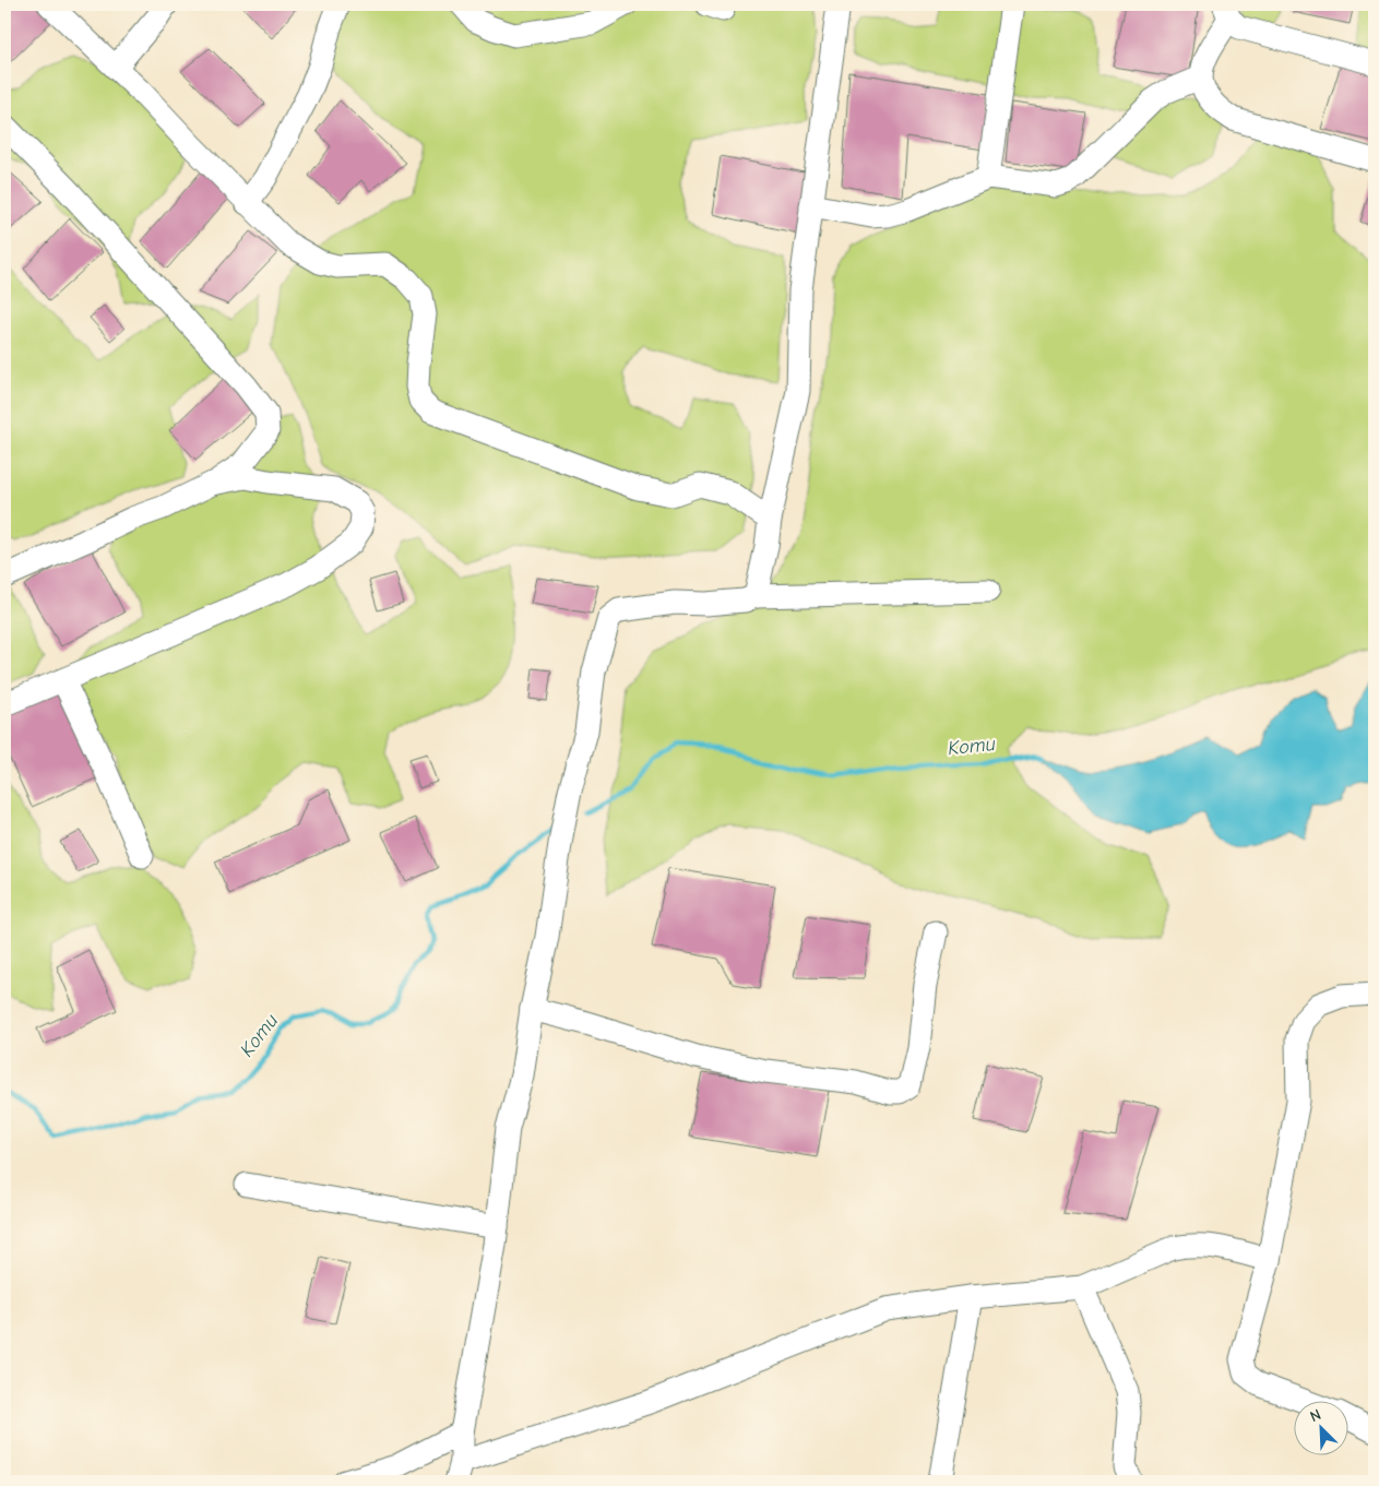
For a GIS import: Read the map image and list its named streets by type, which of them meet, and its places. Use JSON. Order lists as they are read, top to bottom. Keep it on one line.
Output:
{"water":["Komu"],"north":"top left"}
